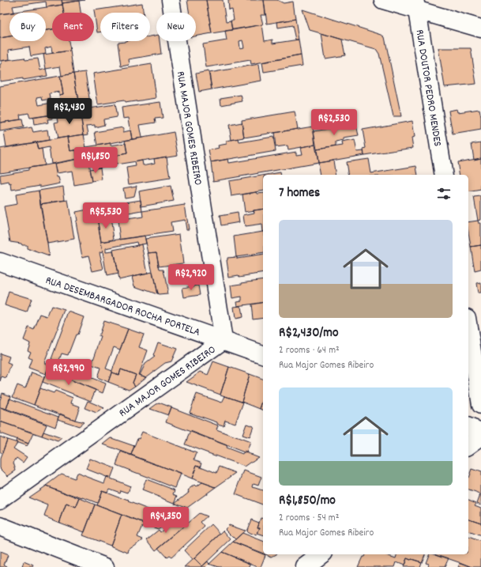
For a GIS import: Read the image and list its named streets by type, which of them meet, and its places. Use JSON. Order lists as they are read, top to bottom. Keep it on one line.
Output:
{"streets":{"street":["RUA DOUTOR PEDRO MENDES","RUA MAJOR GOMES RIBEIRO","RUA DESEMBARGADOR ROCHA PORTELA"]},"crossings":[["RUA MAJOR GOMES RIBEIRO","RUA DESEMBARGADOR ROCHA PORTELA"]],"page":{"chip":["Buy","Rent","Filters","New"],"price":["R$2,430","R$2,530","R$1,850","R$5,530","R$2,920","R$2,990","R$4,350"],"heading":"7 homes","list":[{"name":"R$2,430/mo","note":"2 rooms · 64 m² · Rua Major Gomes Ribeiro"},{"name":"R$1,850/mo","note":"2 rooms · 54 m² · Rua Major Gomes Ribeiro"}]}}
